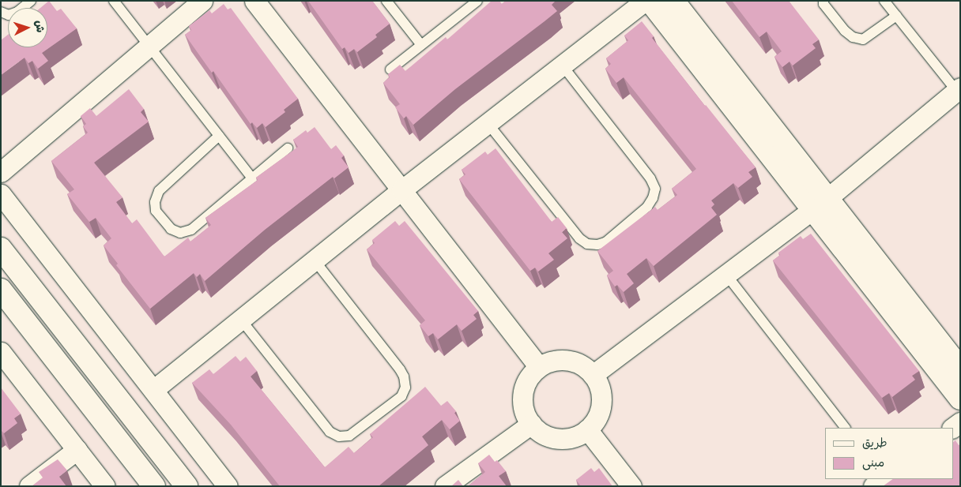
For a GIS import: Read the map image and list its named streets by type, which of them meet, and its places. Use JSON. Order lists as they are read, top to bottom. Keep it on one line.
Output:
{"legend":["طريق","مبنى"],"north":"right"}
